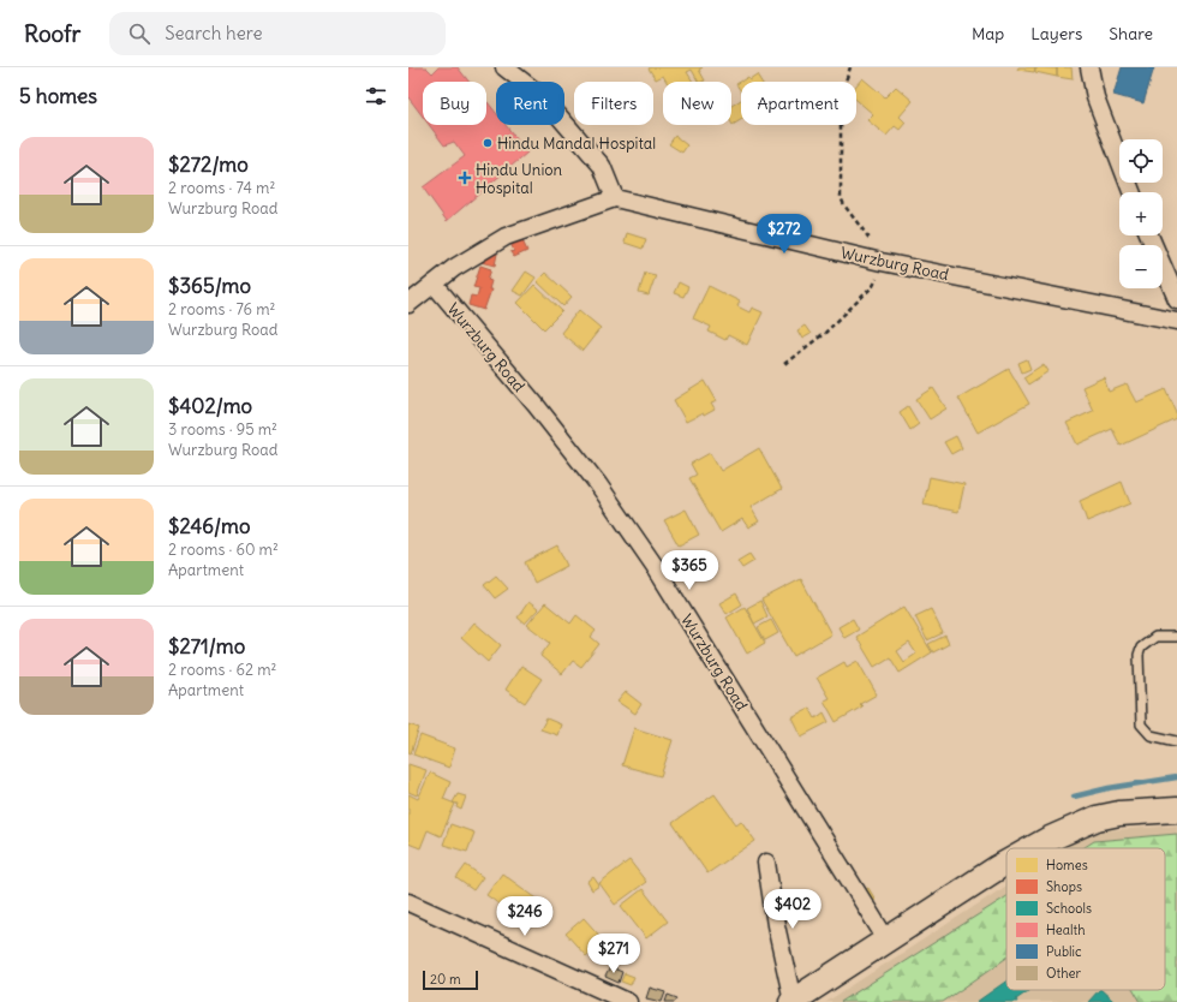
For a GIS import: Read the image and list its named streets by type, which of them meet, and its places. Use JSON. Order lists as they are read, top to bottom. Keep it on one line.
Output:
{"streets":{"street":["Wurzburg Road"]},"places":{"other":["Hindu Mandal Hospital"],"health":["Hindu Union Hospital"]},"legend":["Homes","Shops","Schools","Health","Public","Other"],"scale_bar":"20 m","page":{"header":"Roofr","search":"Search here","nav":["Map","Layers","Share"],"heading":"5 homes","chip":["Buy","Rent","Filters","New","Apartment"],"list":[{"name":"$272/mo","note":"2 rooms · 74 m² · Wurzburg Road"},{"name":"$365/mo","note":"2 rooms · 76 m² · Wurzburg Road"},{"name":"$402/mo","note":"3 rooms · 95 m² · Wurzburg Road"},{"name":"$246/mo","note":"2 rooms · 60 m² · Apartment"},{"name":"$271/mo","note":"2 rooms · 62 m² · Apartment"}],"map_buttons":["+","−"],"price":["$272","$365","$402","$246","$271"],"scale":"20 m"}}
